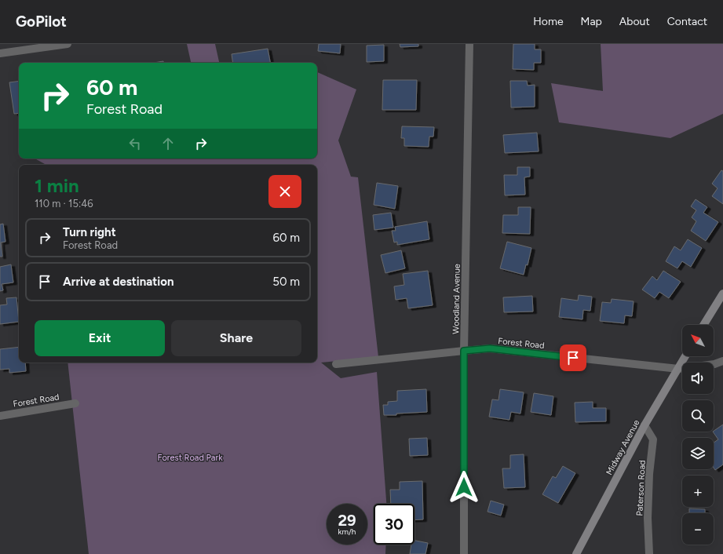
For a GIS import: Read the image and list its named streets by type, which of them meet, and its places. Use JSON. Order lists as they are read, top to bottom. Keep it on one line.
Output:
{"streets":{"main road":["Midway Avenue"],"street":["Woodland Avenue","Forest Road","Paterson Road"]},"crossings":[["Woodland Avenue","Forest Road"],["Forest Road","Midway Avenue"],["Midway Avenue","Paterson Road"]],"parks":["Forest Road Park"],"north":"top left","page":{"header":"GoPilot","nav":["Home","Map","About","Contact"],"turn":["60 m","Forest Road"],"heading":["1 min","110 m · 15:46"],"list":[{"name":"Turn right","note":"Forest Road","value":"60 m"},{"name":"Arrive at destination","value":"50 m"}],"buttons":["Exit","Share"],"map_buttons":["+","−"],"speed":"29 km/h","limit":"30"}}
